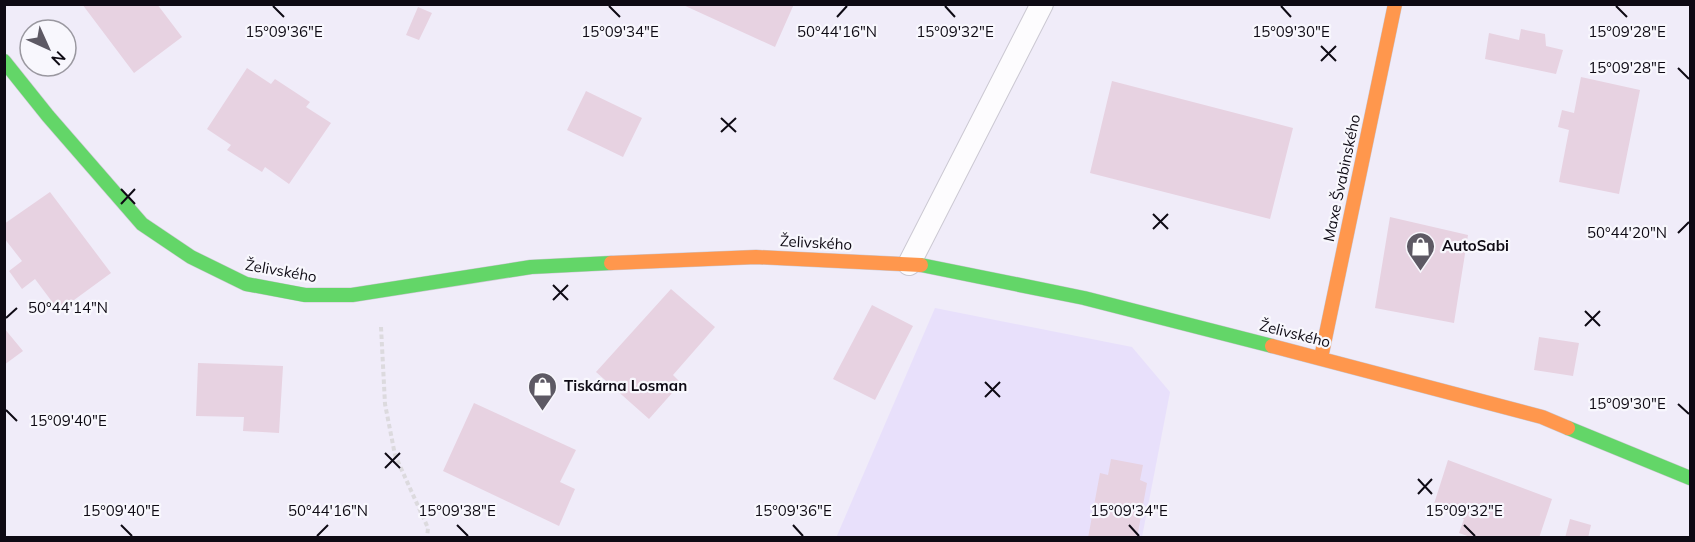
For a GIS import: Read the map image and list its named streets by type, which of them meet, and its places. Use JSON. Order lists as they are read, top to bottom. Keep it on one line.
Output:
{"streets":{"street":["Maxe Švabinského","Želivského"]},"crossings":[["Maxe Švabinského","Želivského"]],"places":{"shop":["AutoSabi","Tiskárna Losman"]},"north":"bottom right","coordinates":["15°09'36\"E","15°09'34\"E","50°44'16\"N","15°09'32\"E","15°09'30\"E","15°09'28\"E","50°44'20\"N","50°44'14\"N","15°09'40\"E","15°09'38\"E"]}
